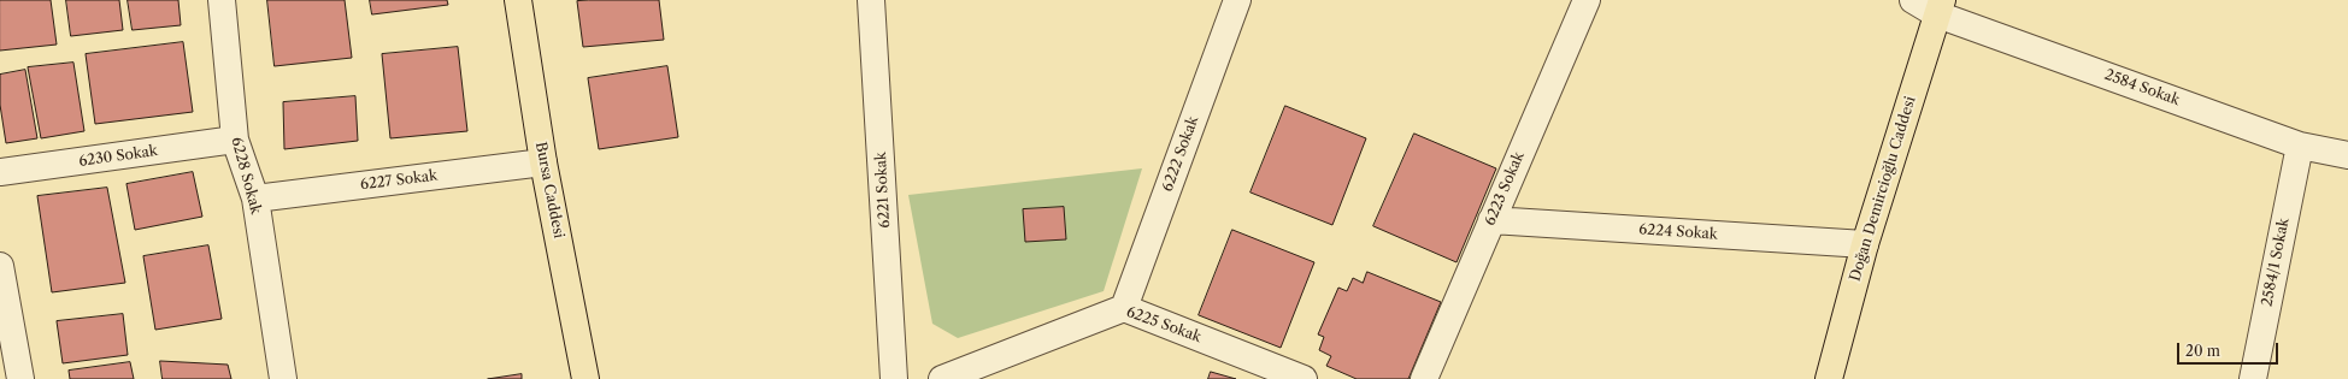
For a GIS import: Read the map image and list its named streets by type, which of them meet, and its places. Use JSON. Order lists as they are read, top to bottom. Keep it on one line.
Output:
{"streets":{"main road":["Doğan Demircioğlu Caddesi","Bursa Caddesi"],"street":["2584 Sokak","6222 Sokak","6230 Sokak","6228 Sokak","6227 Sokak","6223 Sokak","6221 Sokak","6224 Sokak","2584/1 Sokak","6225 Sokak"]},"crossings":[["2584 Sokak","Doğan Demircioğlu Caddesi"],["2584 Sokak","2584/1 Sokak"],["6222 Sokak","6225 Sokak"],["6230 Sokak","6228 Sokak"],["6228 Sokak","6227 Sokak"],["6227 Sokak","Bursa Caddesi"],["6223 Sokak","6224 Sokak"],["Doğan Demircioğlu Caddesi","6224 Sokak"]],"scale_bar":"20 m"}
